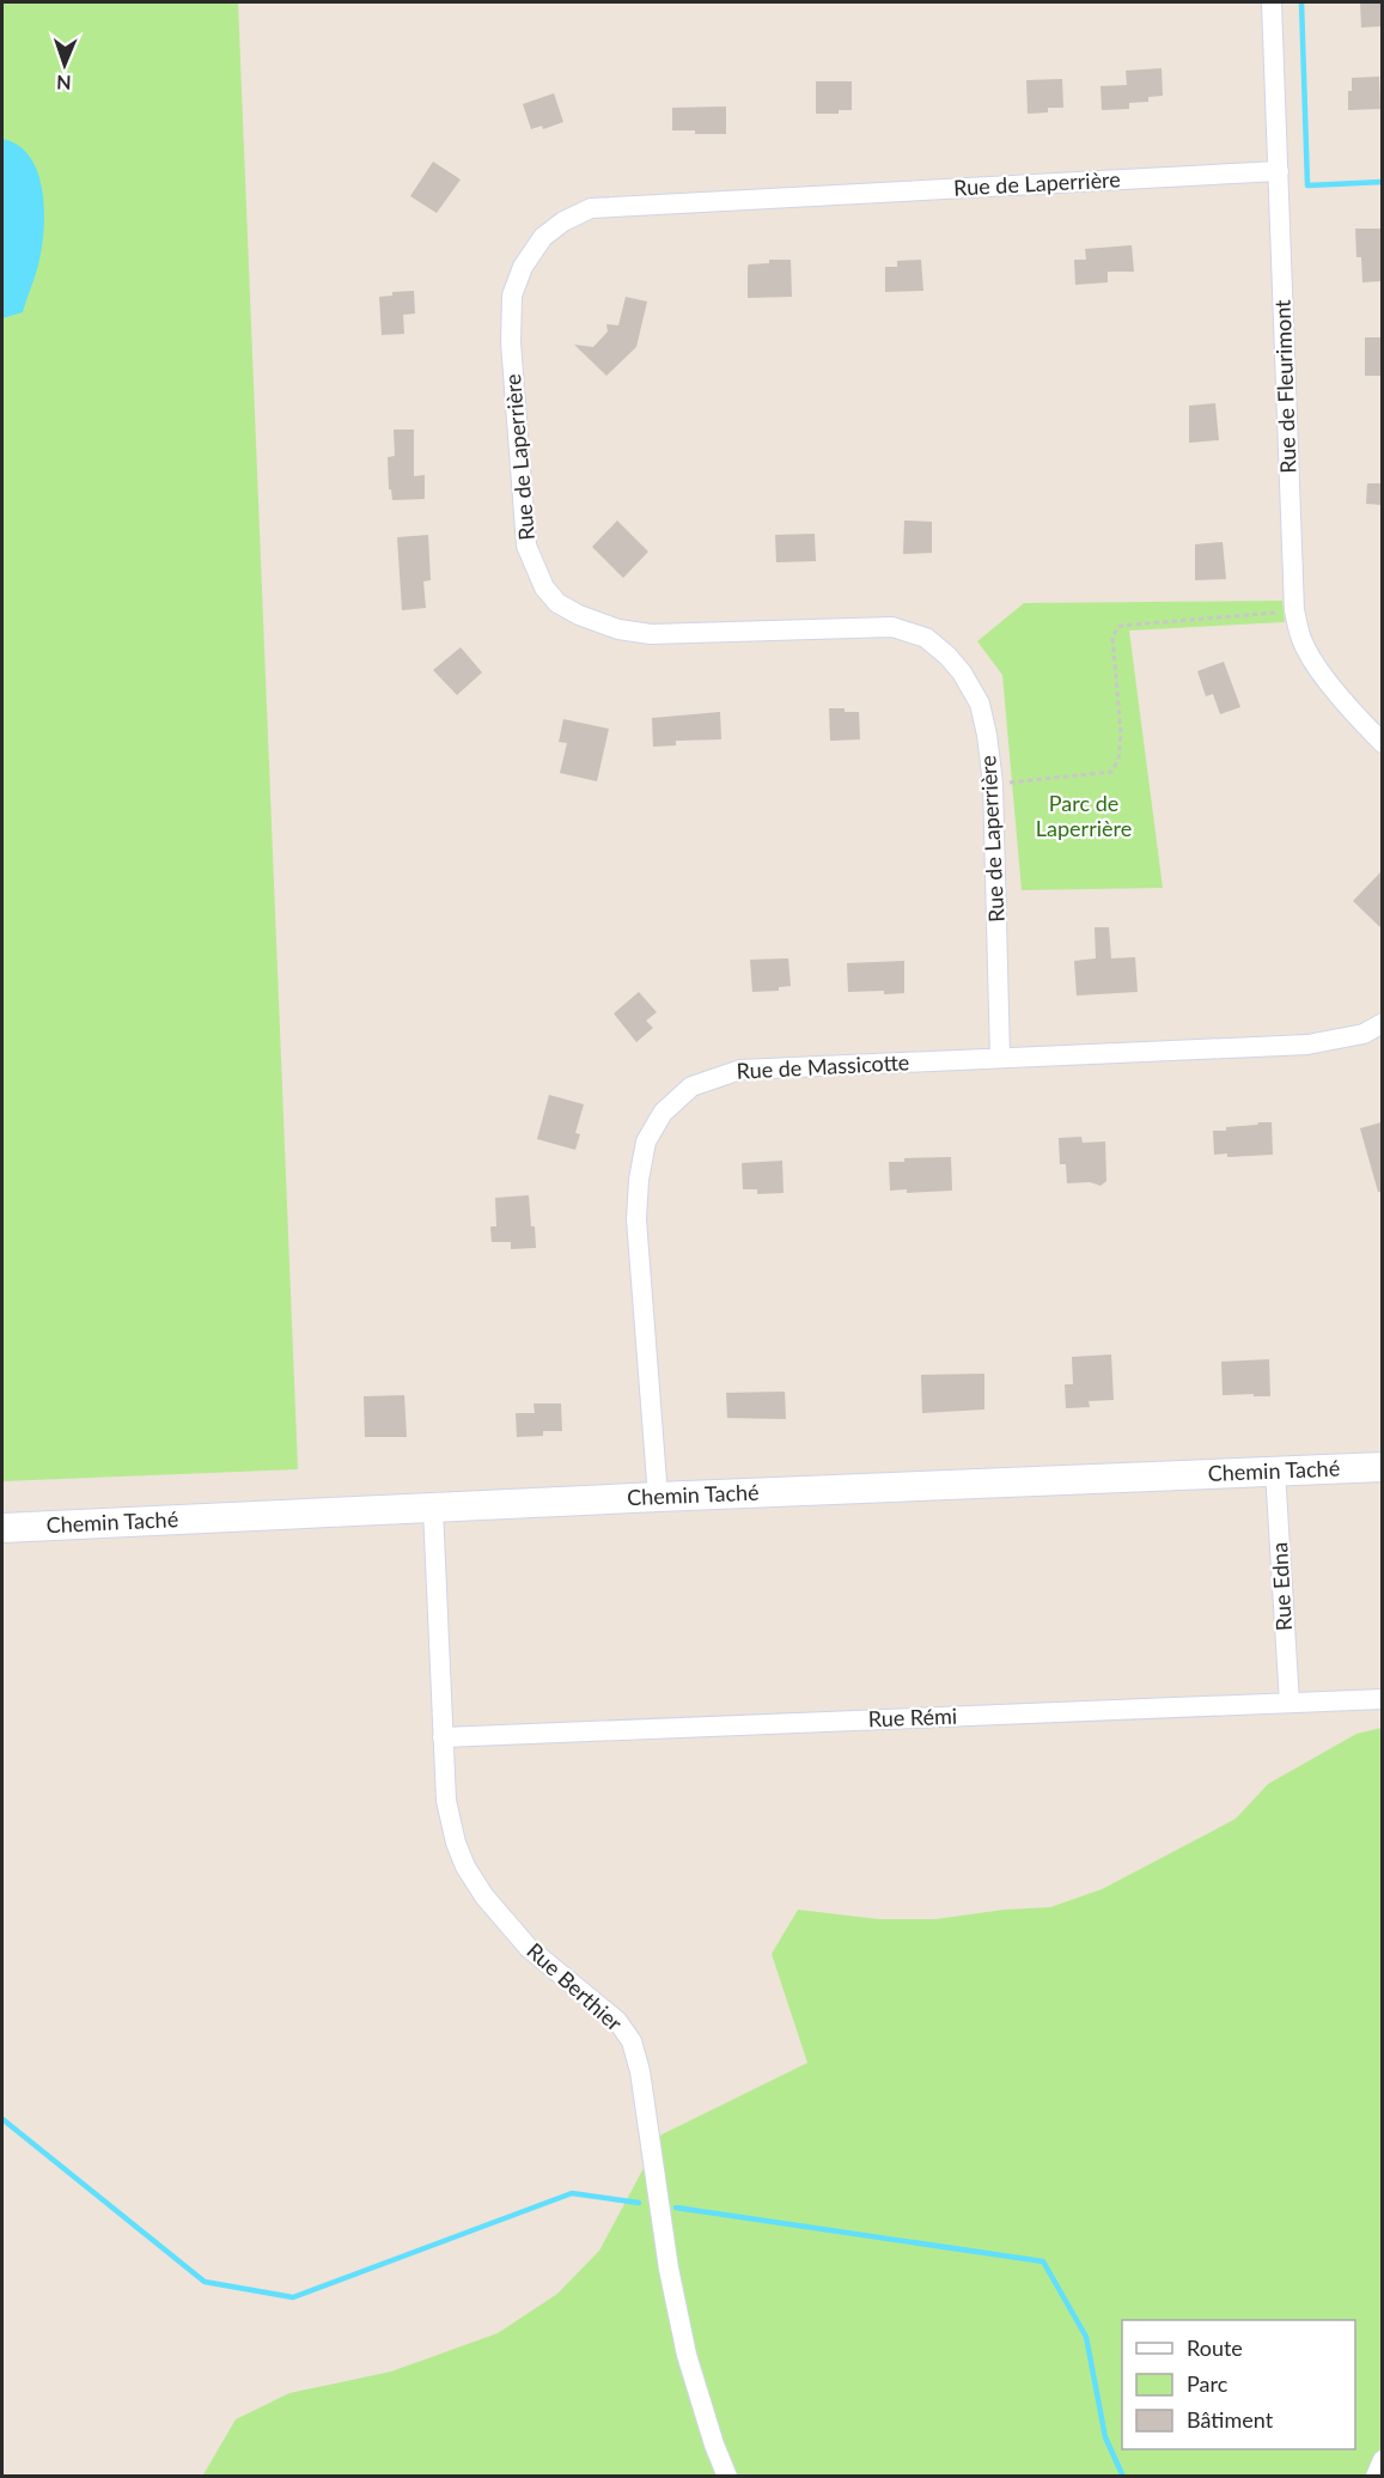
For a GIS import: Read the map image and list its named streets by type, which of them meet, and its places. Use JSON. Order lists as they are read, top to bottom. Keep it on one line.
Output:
{"streets":{"street":["Rue de Laperrière","Rue de Fleurimont","Rue de Massicotte","Chemin Taché","Rue Edna","Rue Rémi","Rue Berthier"]},"crossings":[["Rue de Laperrière","Rue de Fleurimont"],["Rue de Laperrière","Rue de Massicotte"],["Rue de Massicotte","Chemin Taché"],["Chemin Taché","Rue Edna"],["Chemin Taché","Rue Berthier"],["Rue Edna","Rue Rémi"],["Rue Rémi","Rue Berthier"]],"parks":["Parc de Laperrière"],"legend":["Route","Parc","Bâtiment"],"north":"bottom"}
